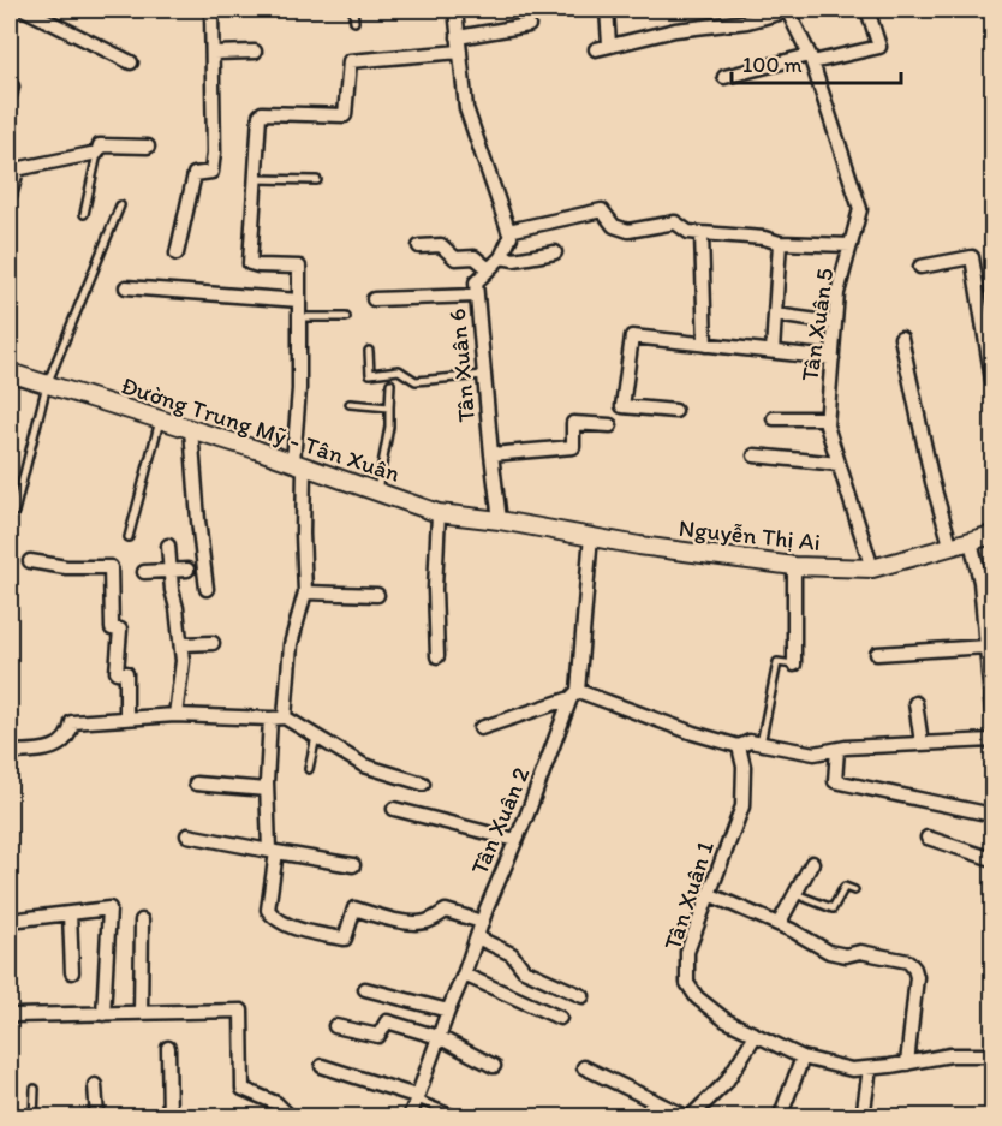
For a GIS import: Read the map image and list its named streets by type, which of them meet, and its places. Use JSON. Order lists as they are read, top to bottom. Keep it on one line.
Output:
{"streets":{"street":["Tân Xuân 5","Tân Xuân 6","Đường Trung Mỹ - Tân Xuân","Nguyễn Thị Ai","Tân Xuân 2","Tân Xuân 1"]},"crossings":[["Tân Xuân 5","Nguyễn Thị Ai"],["Tân Xuân 6","Đường Trung Mỹ - Tân Xuân"],["Tân Xuân 6","Nguyễn Thị Ai"],["Đường Trung Mỹ - Tân Xuân","Nguyễn Thị Ai"],["Nguyễn Thị Ai","Tân Xuân 2"]],"scale_bar":"100 m"}
